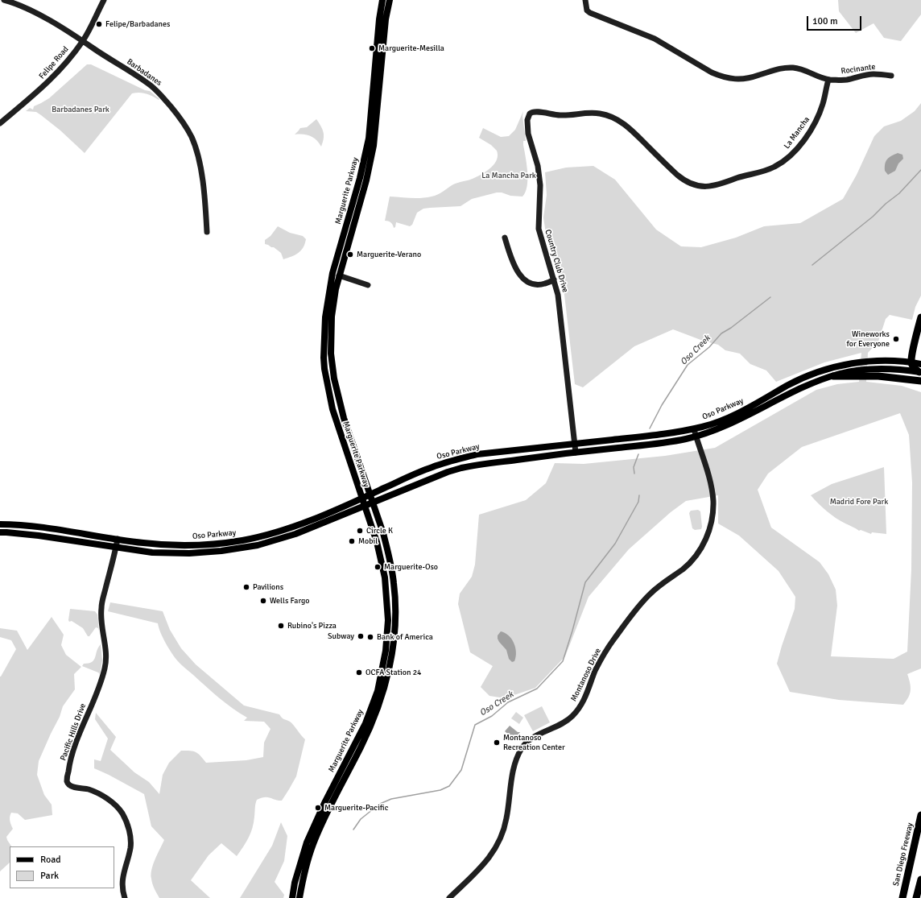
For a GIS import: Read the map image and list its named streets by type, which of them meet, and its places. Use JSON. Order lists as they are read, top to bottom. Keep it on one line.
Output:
{"streets":{"highway":["San Diego Freeway"],"main road":["Marguerite Parkway","Oso Parkway"],"street":["Felipe Road","Rocinante","Barbadanes","La Mancha","Country Club Drive","Montanoso Drive","Pacific Hills Drive"]},"crossings":[["Felipe Road","Barbadanes"],["Rocinante","La Mancha"],["La Mancha","Country Club Drive"],["Marguerite Parkway","Oso Parkway"],["Country Club Drive","Oso Parkway"],["Oso Parkway","Montanoso Drive"],["Oso Parkway","Pacific Hills Drive"]],"water":["Oso Creek"],"parks":["Barbadanes Park","La Mancha Park","Madrid Fore Park"],"places":["Felipe/Barbadanes","Marguerite-Mesilla","Marguerite-Verano","Wineworks for Everyone","Circle K","Mobil","Marguerite-Oso","Pavilions","Wells Fargo","Rubino's Pizza","Subway","Bank of America","OCFA Station 24","Montanoso Recreation Center","Marguerite-Pacific"],"legend":["Road","Park"],"scale_bar":"100 m"}
